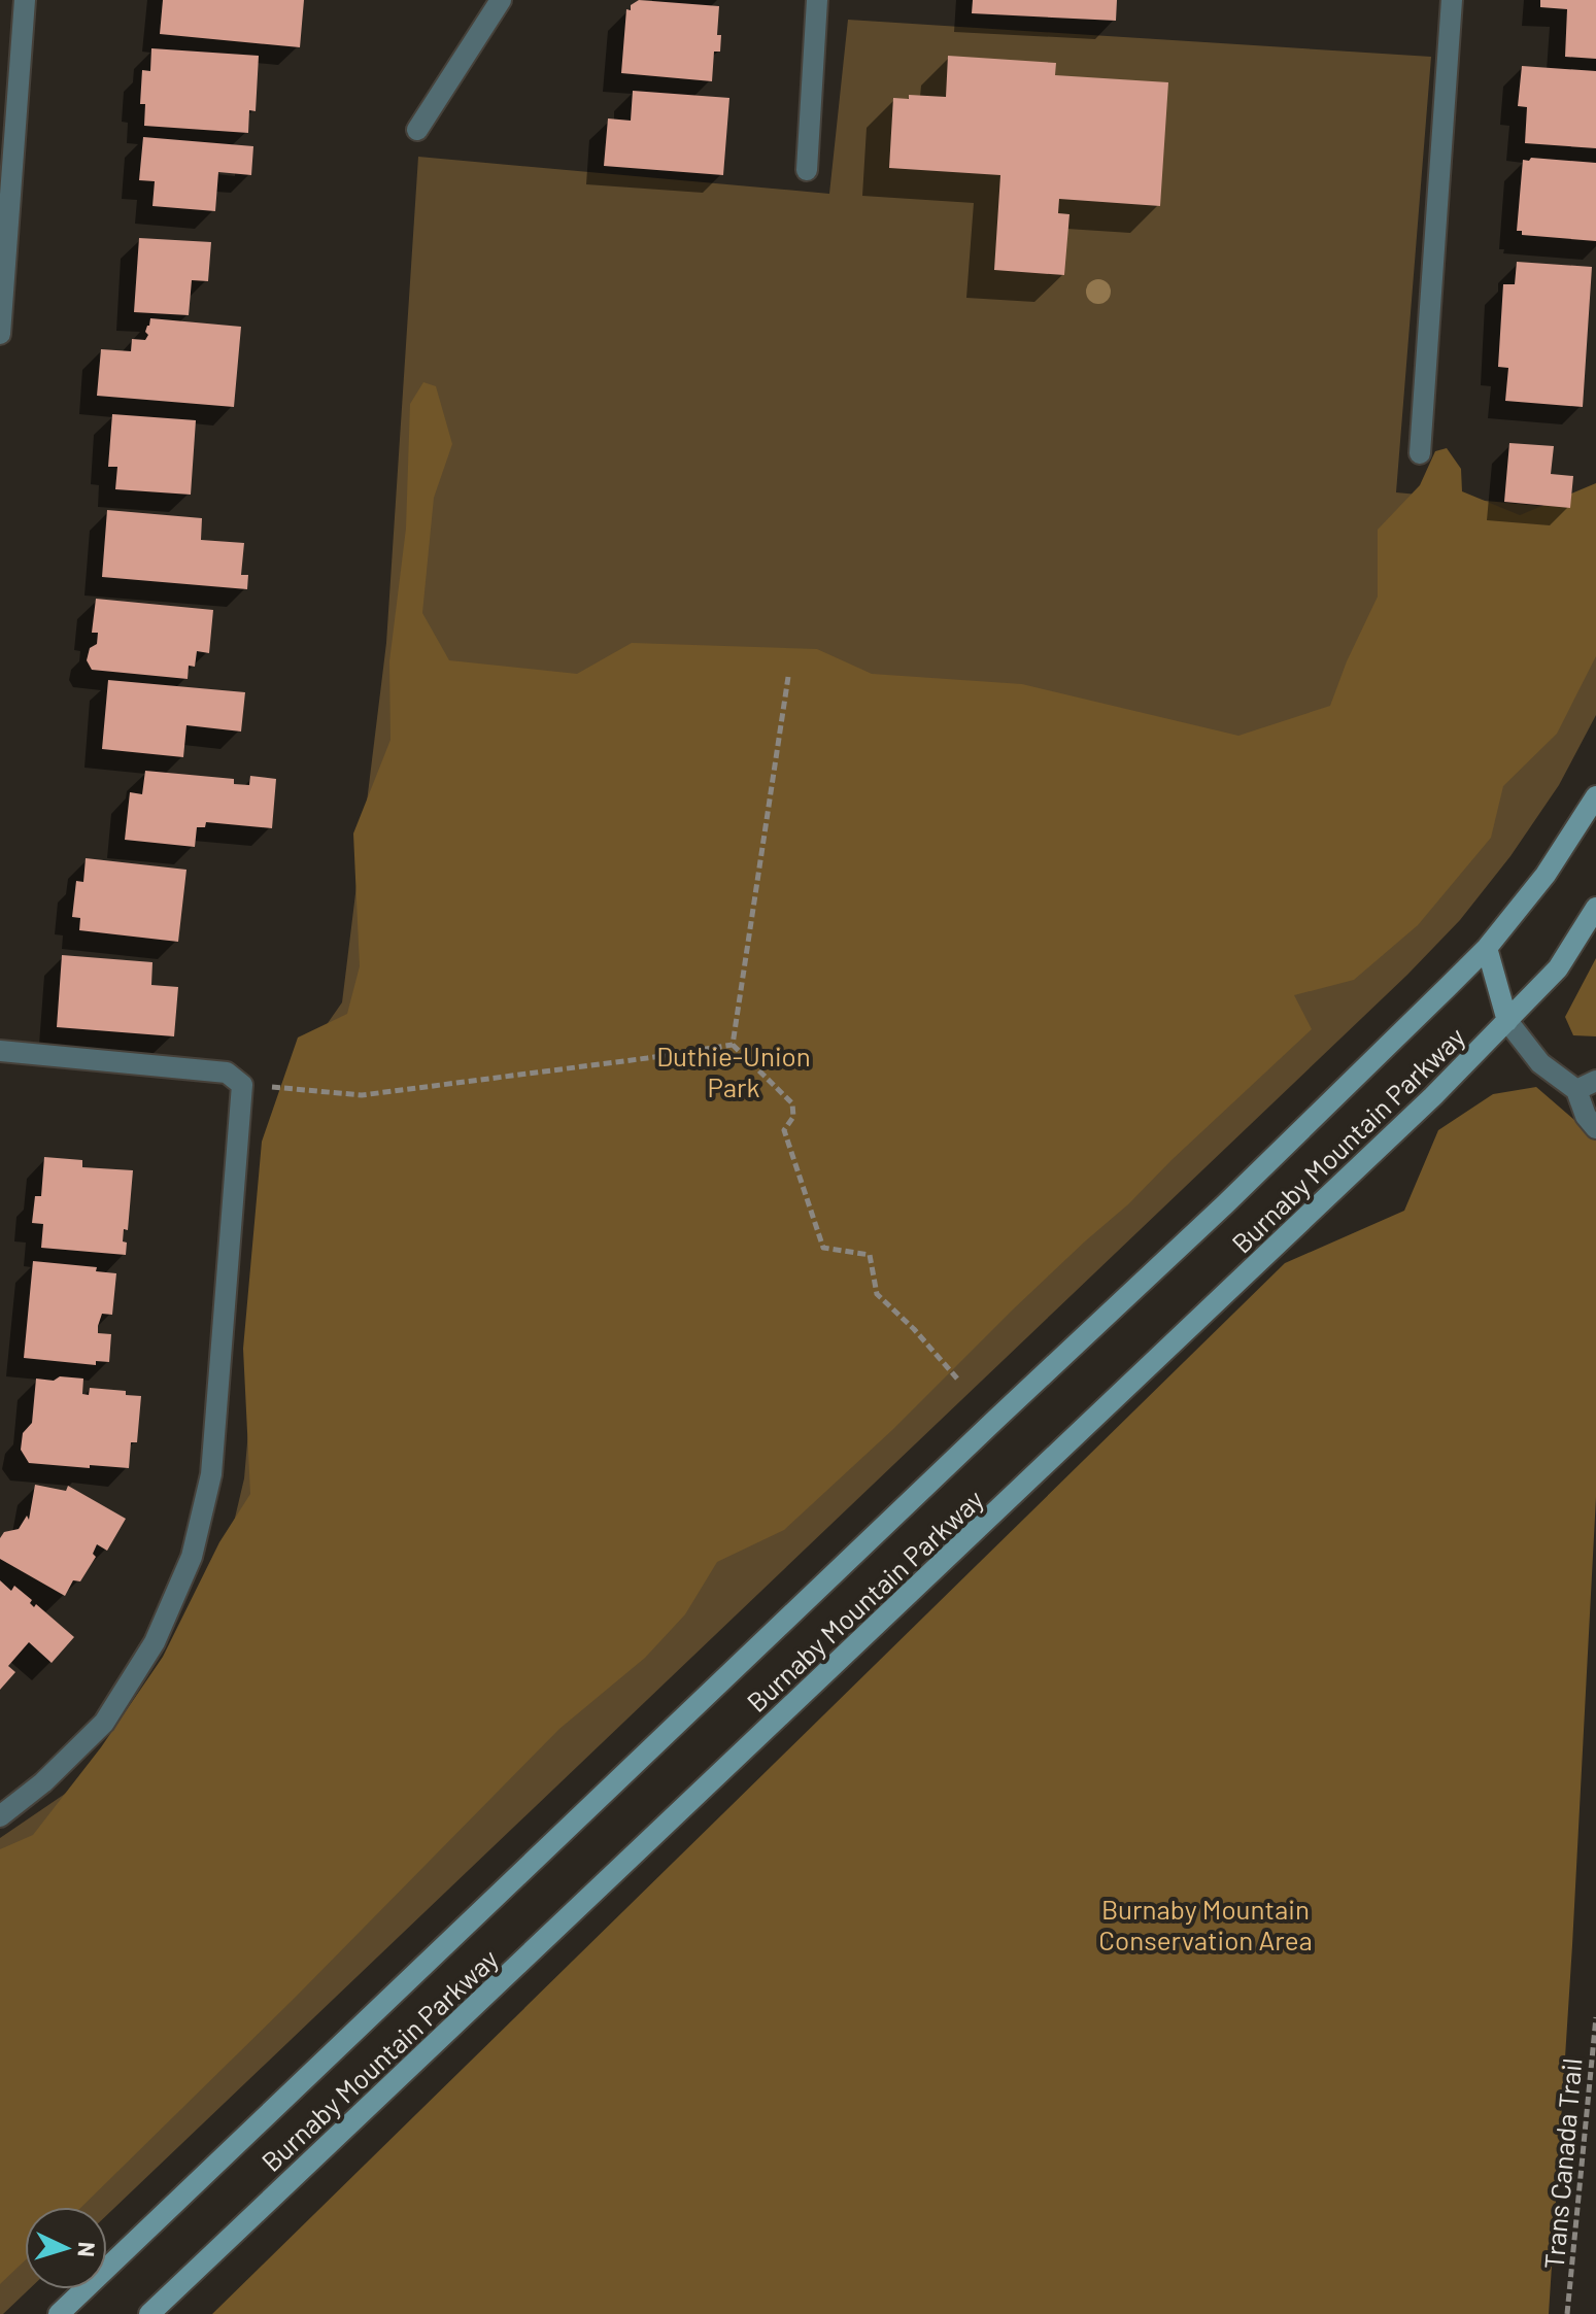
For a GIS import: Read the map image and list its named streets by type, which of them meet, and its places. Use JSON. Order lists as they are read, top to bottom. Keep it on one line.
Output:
{"streets":{"main road":["Burnaby Mountain Parkway"],"path":["Trans Canada Trail"]},"parks":["Duthie-Union Park","Burnaby Mountain Conservation Area"],"north":"right"}
